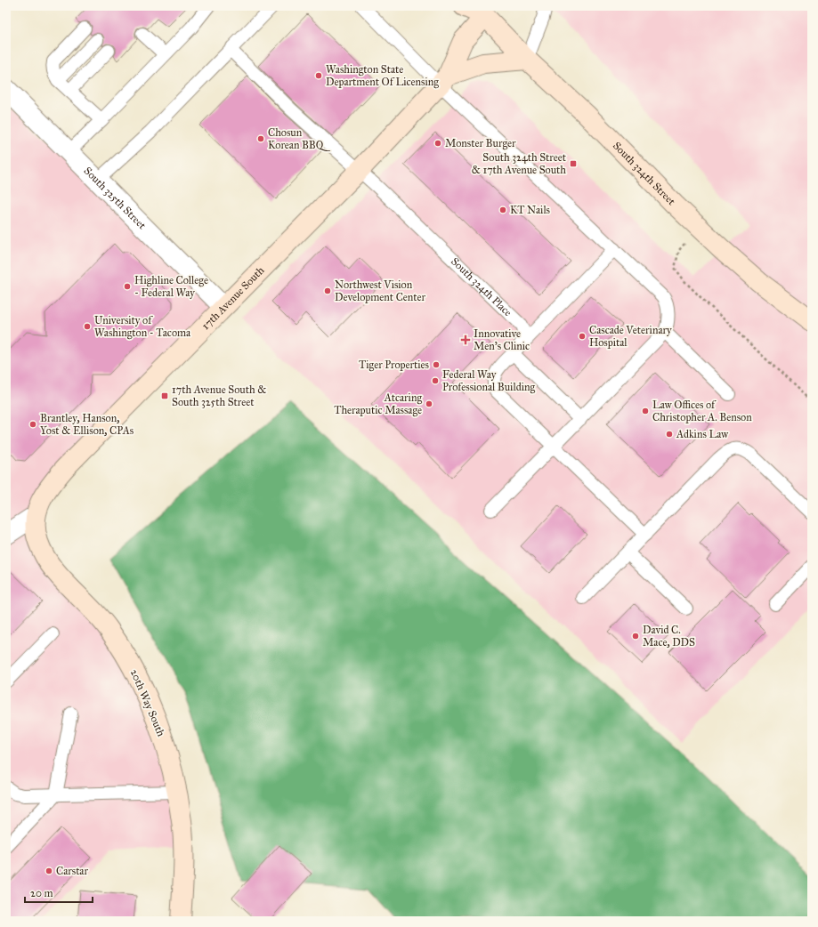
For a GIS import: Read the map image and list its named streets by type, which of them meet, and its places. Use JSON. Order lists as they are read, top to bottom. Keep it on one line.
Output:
{"streets":{"street":["South 324th Street","South 325th Street","17th Avenue South","20th Way South"],"lane":["South 324th Place"]},"crossings":[["South 324th Street","17th Avenue South"],["South 325th Street","17th Avenue South"],["South 324th Place","17th Avenue South"],["17th Avenue South","20th Way South"]],"places":{"other":["Washington State Department Of Licensing","Chosun Korean BBQ","Monster Burger","KT Nails","Highline College - Federal Way","Northwest Vision Development Center","University of Washington - Tacoma","Cascade Veterinary Hospital","Tiger Properties","Federal Way Professional Building","Atcaring Theraputic Massage","Law Offices of Christopher A. Benson","Brantley, Hanson, Yost & Ellison, CPAs","Adkins Law","David C. Mace, DDS","Carstar"],"transit":["South 324th Street & 17th Avenue South","17th Avenue South & South 325th Street"],"health":["Innovative Men's Clinic"]},"scale_bar":"20 m"}
